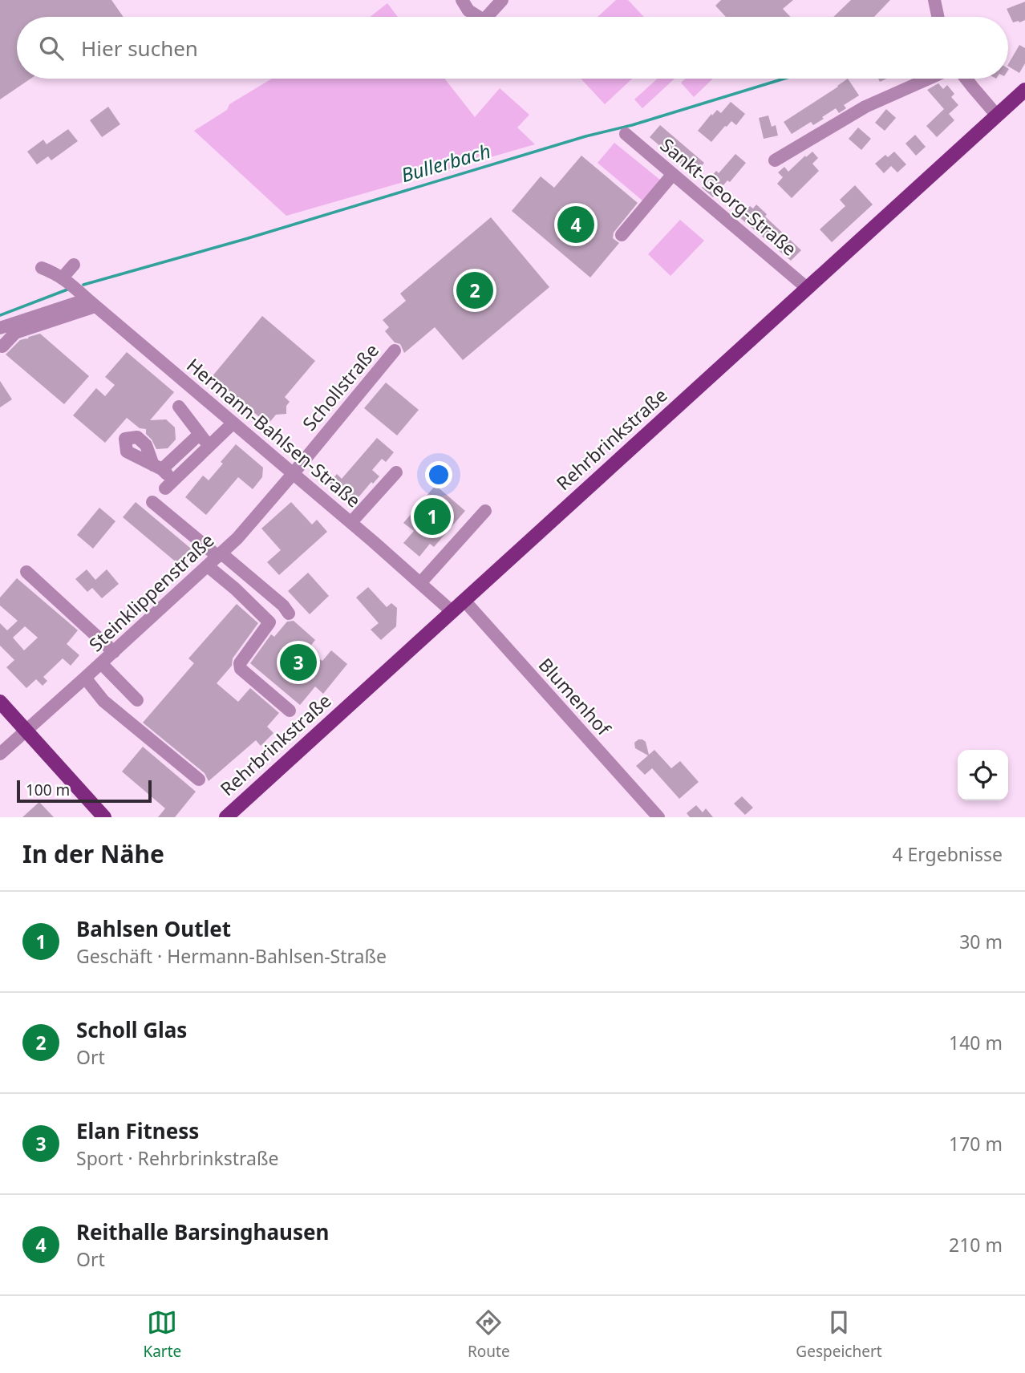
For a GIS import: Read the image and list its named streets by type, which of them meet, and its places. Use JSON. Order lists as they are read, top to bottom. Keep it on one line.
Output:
{"streets":{"main road":["Rehrbrinkstraße"],"street":["Sankt-Georg-Straße","Schollstraße","Hermann-Bahlsen-Straße","Steinklippenstraße","Blumenhof"]},"crossings":[["Sankt-Georg-Straße","Rehrbrinkstraße"],["Schollstraße","Hermann-Bahlsen-Straße"],["Schollstraße","Steinklippenstraße"],["Hermann-Bahlsen-Straße","Rehrbrinkstraße"],["Hermann-Bahlsen-Straße","Steinklippenstraße"],["Rehrbrinkstraße","Blumenhof"]],"water":["Bullerbach"],"scale_bar":"100 m","page":{"search":"Hier suchen","pins":["4","2","1","3"],"scale":"100 m","heading":["In der Nähe","4 Ergebnisse"],"list":[{"mark":"1","name":"Bahlsen Outlet","note":"Geschäft · Hermann-Bahlsen-Straße","value":"30 m"},{"mark":"2","name":"Scholl Glas","note":"Ort","value":"140 m"},{"mark":"3","name":"Elan Fitness","note":"Sport · Rehrbrinkstraße","value":"170 m"},{"mark":"4","name":"Reithalle Barsinghausen","note":"Ort","value":"210 m"}],"nav":["Karte","Route","Gespeichert"]}}
